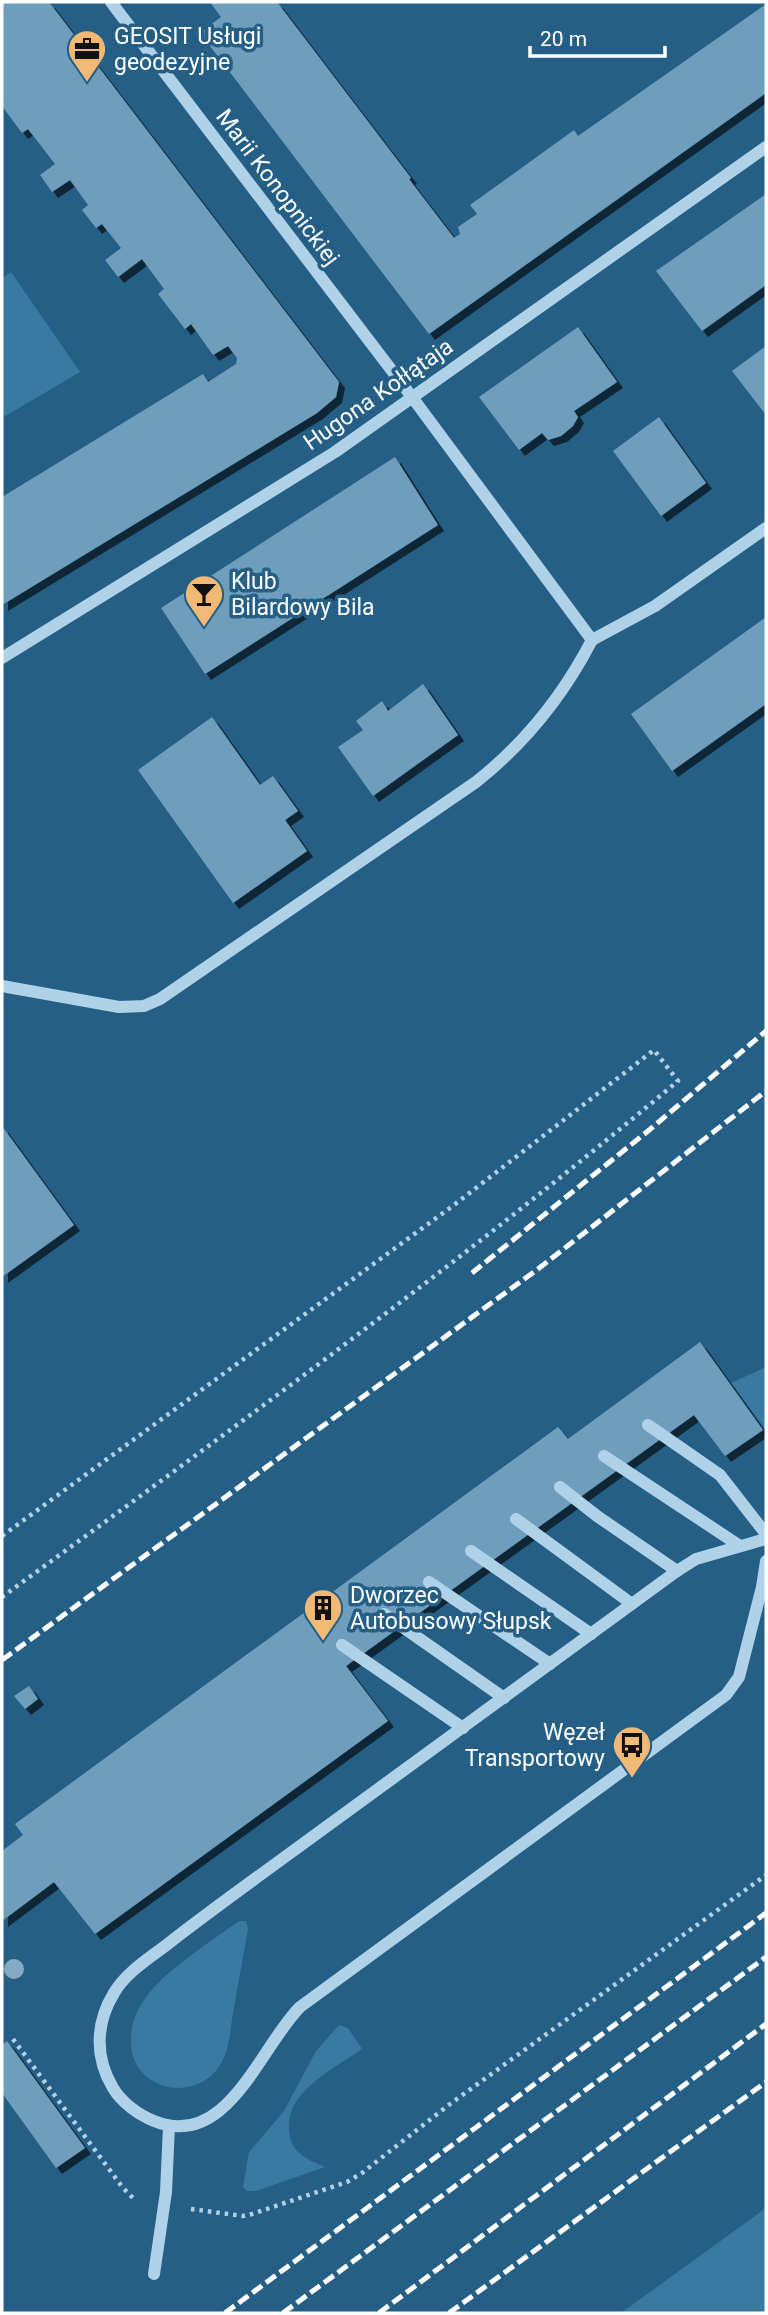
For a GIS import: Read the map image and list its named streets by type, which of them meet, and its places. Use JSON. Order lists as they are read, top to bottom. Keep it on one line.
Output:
{"streets":{"street":["Marii Konopnickiej","Hugona Kołłątaja"]},"crossings":[["Marii Konopnickiej","Hugona Kołłątaja"]],"places":{"office":["GEOSIT Usługi geodezyjne"],"bar":["Klub Bilardowy Bila"],"building":["Dworzec Autobusowy Słupsk"],"bus stop":["Węzeł Transportowy"]},"scale_bar":"20 m"}
